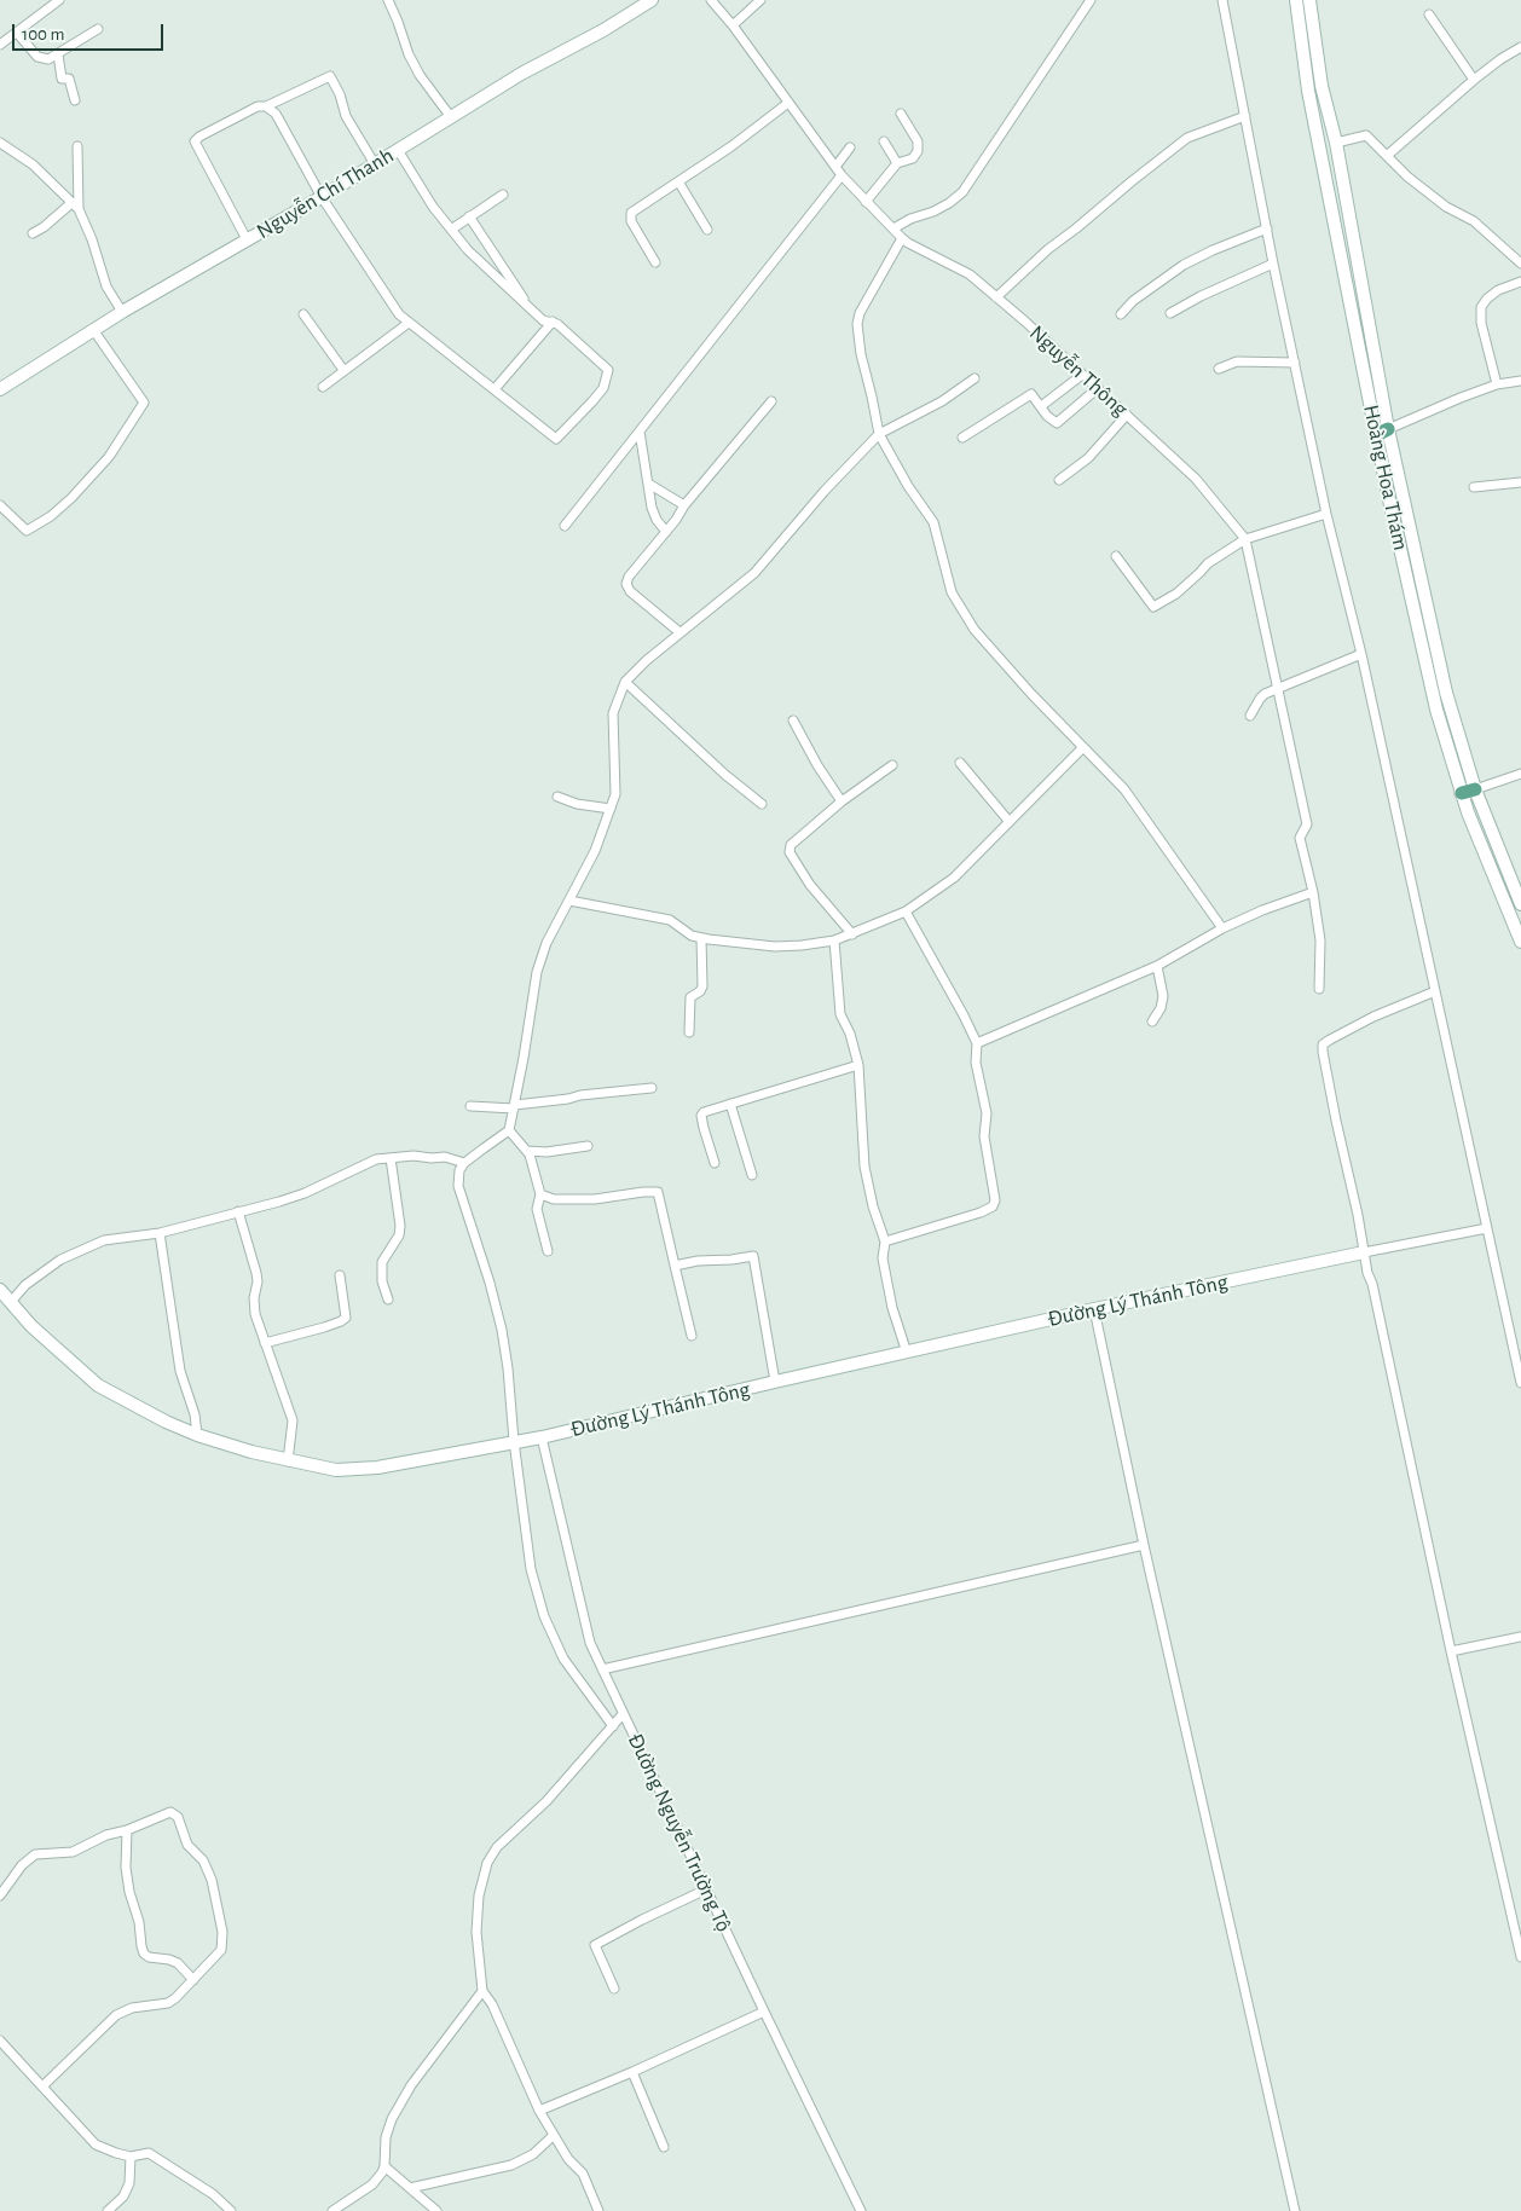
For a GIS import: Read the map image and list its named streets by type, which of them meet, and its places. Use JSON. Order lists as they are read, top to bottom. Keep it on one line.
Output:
{"streets":{"main road":["Nguyễn Chí Thanh","Hoàng Hoa Thám","Đường Lý Thánh Tông"],"street":["Nguyễn Thông","Đường Nguyễn Trường Tộ"]},"crossings":[["Đường Lý Thánh Tông","Đường Nguyễn Trường Tộ"]],"scale_bar":"100 m"}
